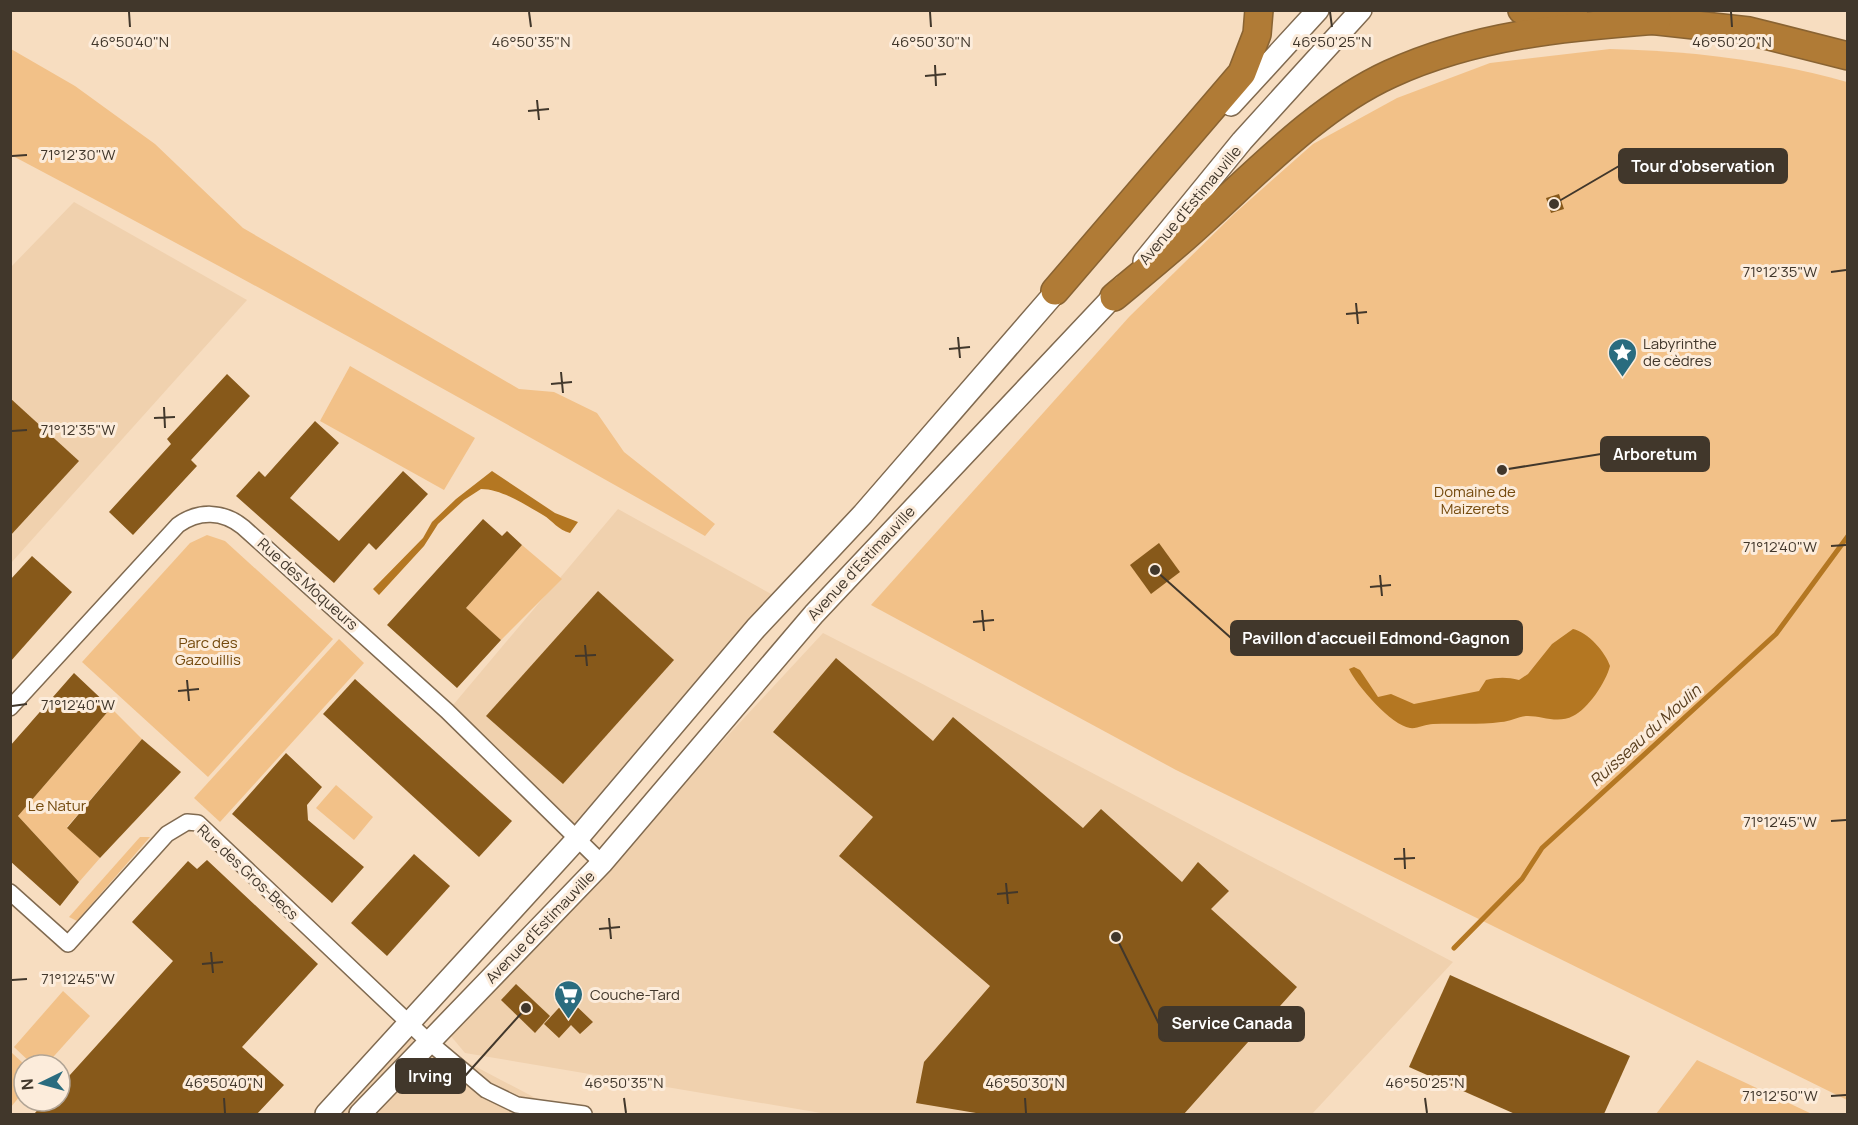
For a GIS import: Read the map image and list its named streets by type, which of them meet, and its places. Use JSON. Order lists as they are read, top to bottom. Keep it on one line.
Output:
{"streets":{"main road":["Avenue d'Estimauville"],"street":["Rue des Moqueurs","Rue des Gros-Becs"]},"crossings":[["Avenue d'Estimauville","Rue des Moqueurs"],["Avenue d'Estimauville","Rue des Gros-Becs"]],"water":["Ruisseau du Moulin"],"parks":["Domaine de Maizerets","Parc des Gazouillis","Le Natur"],"places":{"other":["Tour d'observation","Arboretum","Pavillon d'accueil Edmond-Gagnon","Service Canada","Irving"],"place":["Labyrinthe de cèdres"],"supermarket":["Couche-Tard"]},"north":"left","coordinates":["46°50'40\"N","46°50'35\"N","46°50'30\"N","46°50'25\"N","46°50'20\"N","71°12'30\"W","71°12'35\"W","71°12'40\"W","71°12'45\"W","71°12'50\"W"]}
